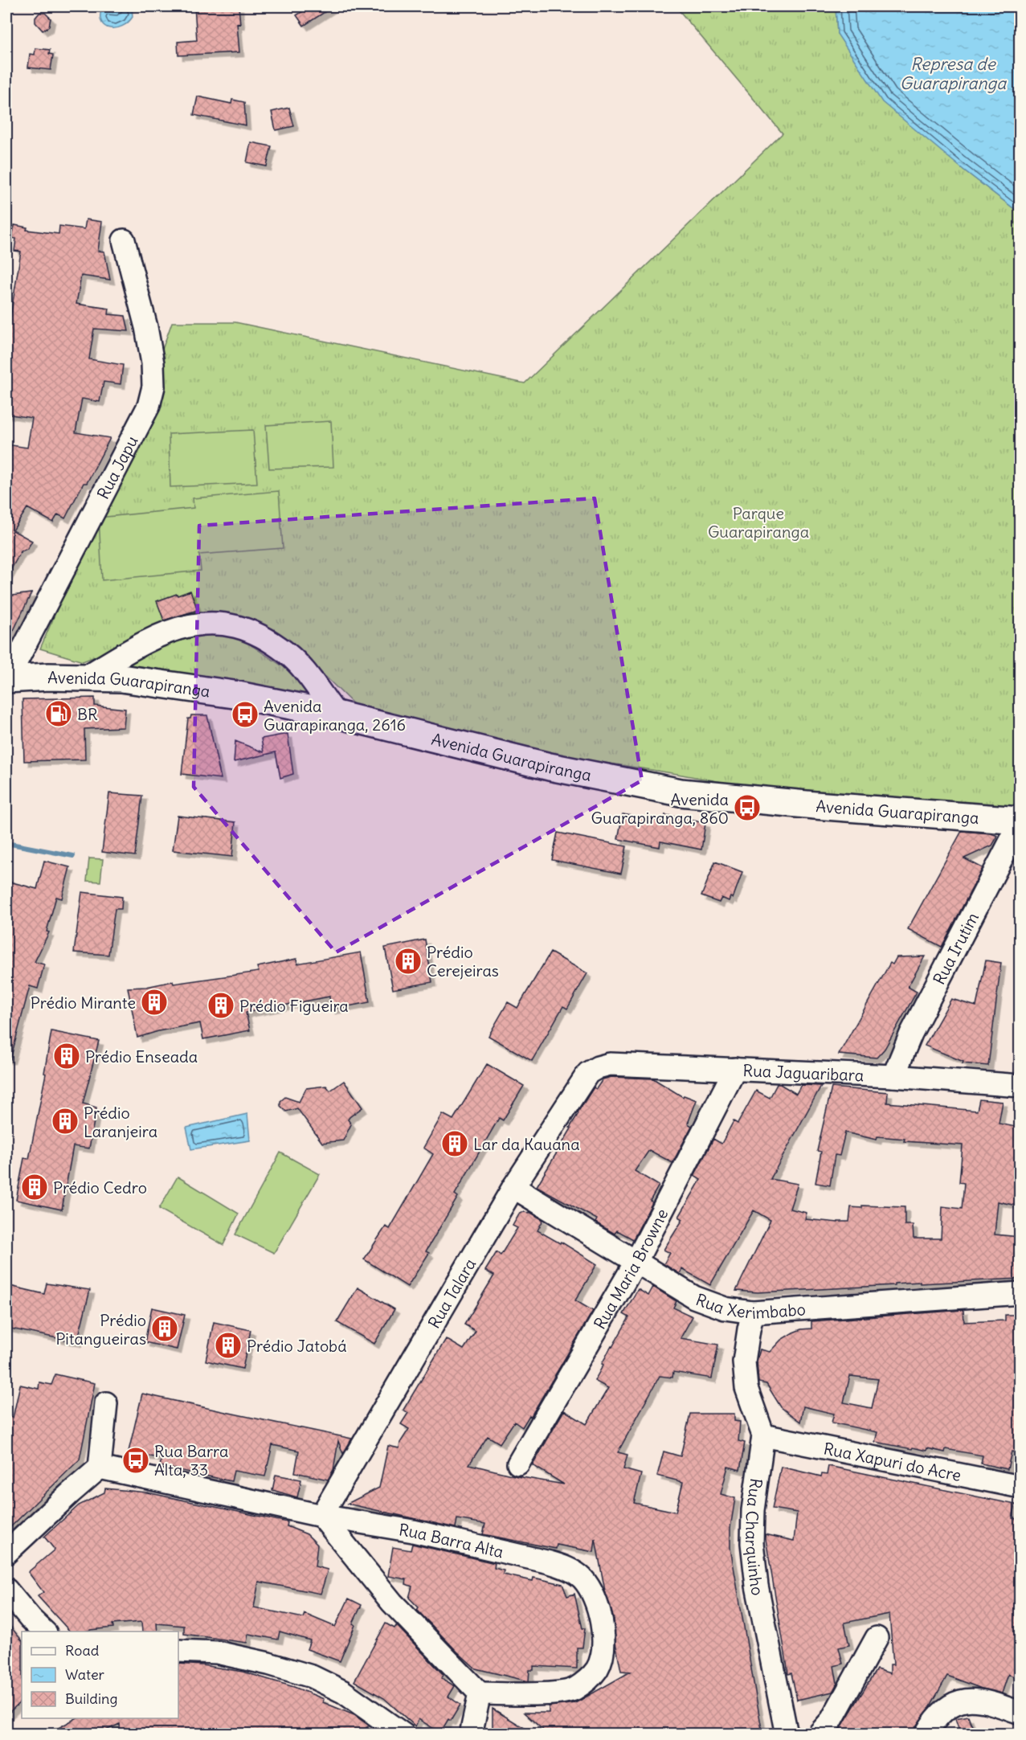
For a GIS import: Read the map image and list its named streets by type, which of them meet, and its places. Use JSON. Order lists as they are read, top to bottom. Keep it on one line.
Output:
{"streets":{"main road":["Avenida Guarapiranga"],"street":["Rua Japu","Rua Irutim","Rua Jaguaribara","Rua Maria Browne","Rua Talara","Rua Xerimbabo","Rua Xapuri do Acre","Rua Charquinho","Rua Barra Alta"]},"crossings":[["Rua Japu","Avenida Guarapiranga"],["Avenida Guarapiranga","Rua Irutim"],["Rua Irutim","Rua Jaguaribara"],["Rua Jaguaribara","Rua Maria Browne"],["Rua Jaguaribara","Rua Talara"],["Rua Maria Browne","Rua Xerimbabo"],["Rua Talara","Rua Xerimbabo"],["Rua Talara","Rua Barra Alta"],["Rua Xerimbabo","Rua Charquinho"],["Rua Xapuri do Acre","Rua Charquinho"]],"water":["Represa de Guarapiranga"],"parks":["Parque Guarapiranga"],"places":{"fuel station":["BR"],"bus stop":["Avenida Guarapiranga, 2616","Avenida Guarapiranga, 860","Rua Barra Alta, 33"],"building":["Prédio Cerejeiras","Prédio Mirante","Prédio Figueira","Prédio Enseada","Prédio Laranjeira","Lar da Kauana","Prédio Cedro","Prédio Pitangueiras","Prédio Jatobá"]},"legend":["Road","Water","Building"]}
